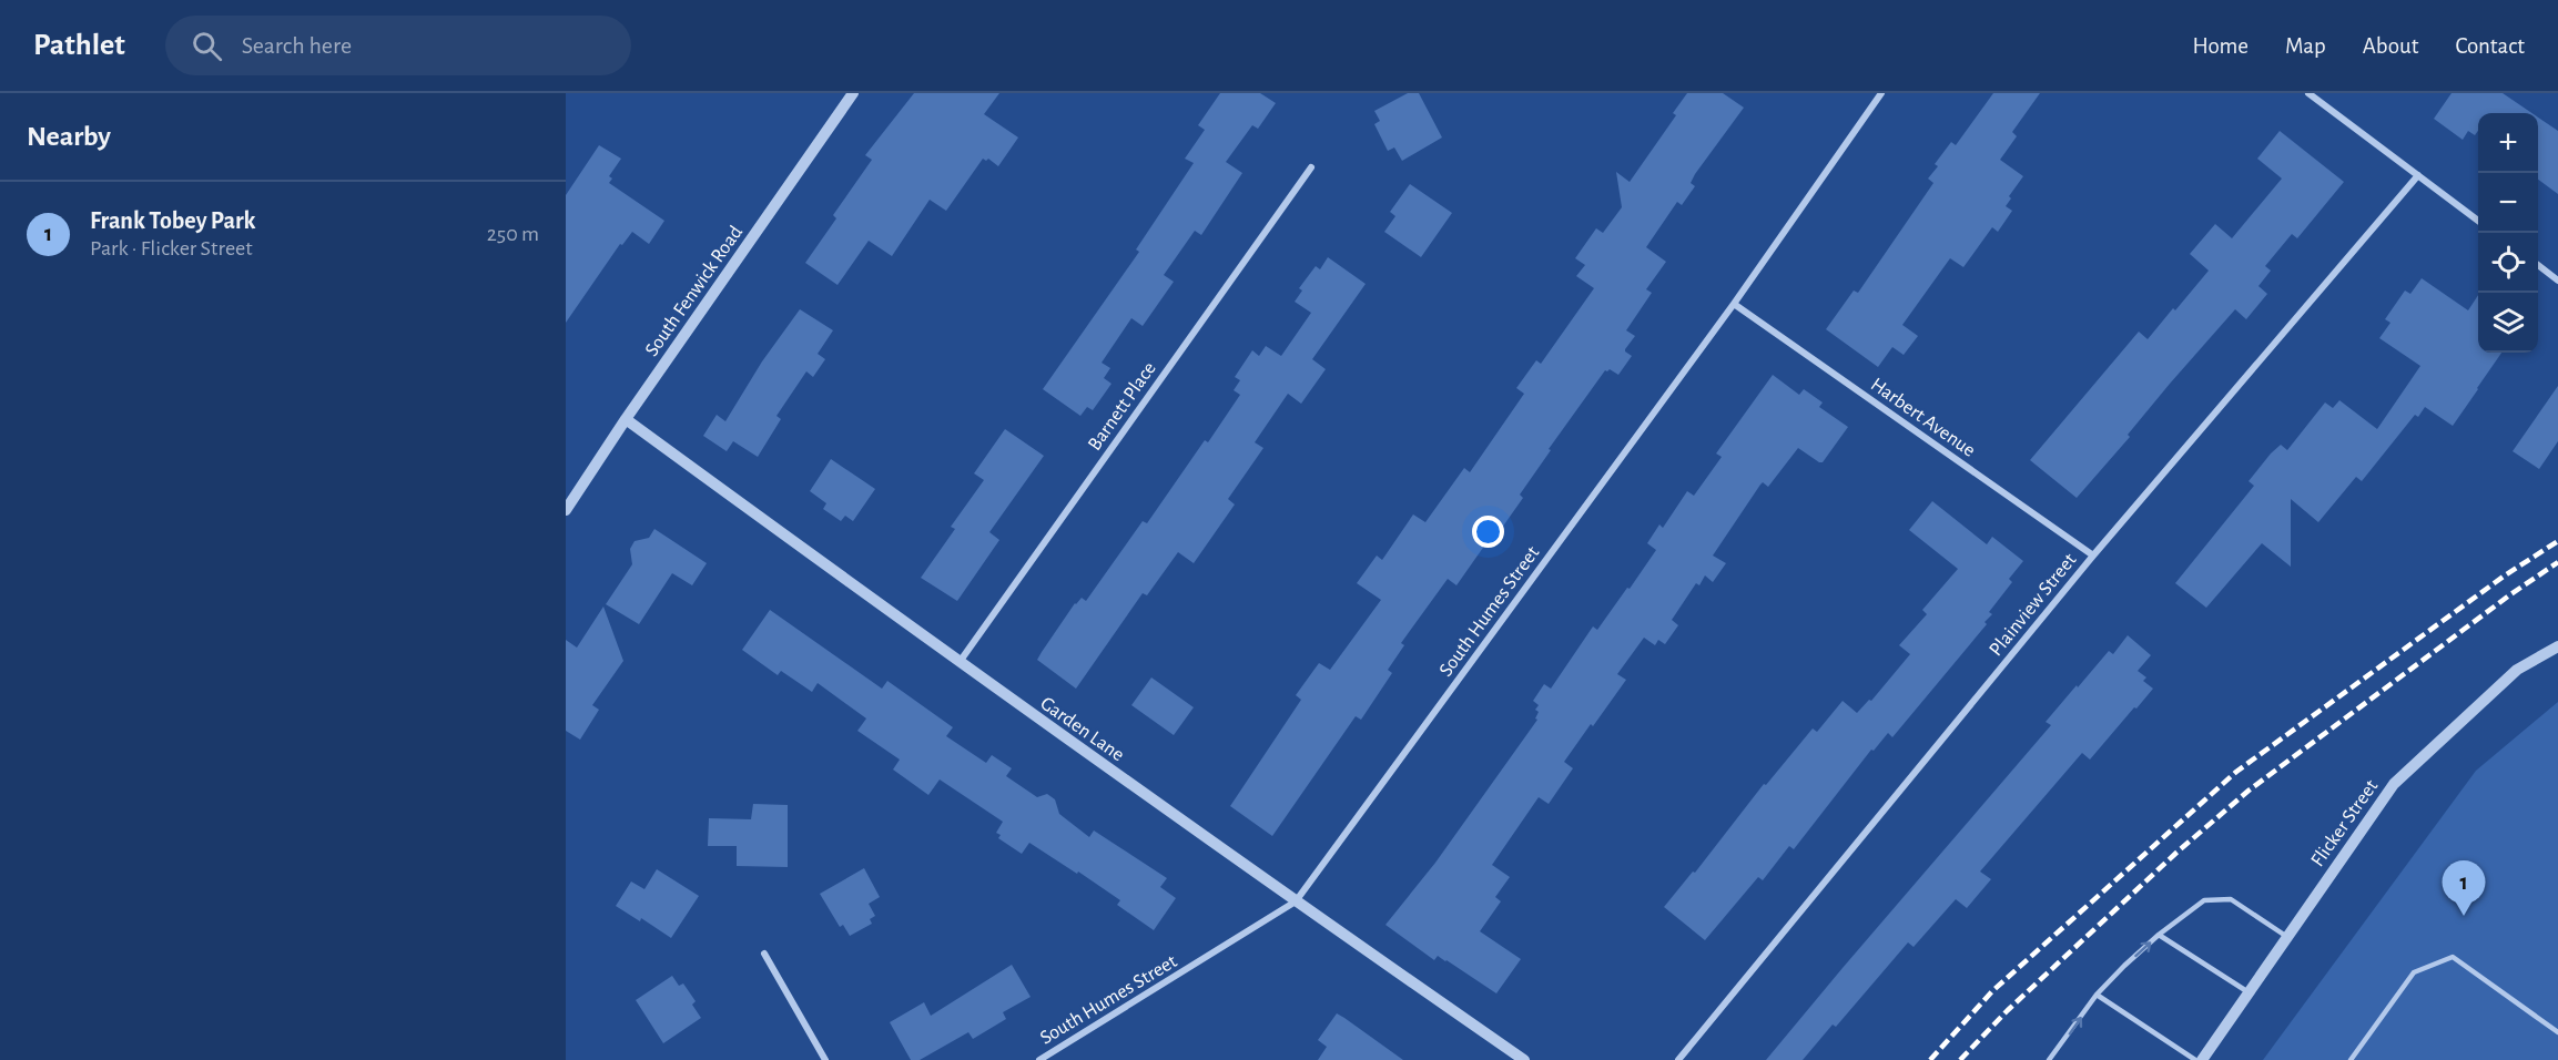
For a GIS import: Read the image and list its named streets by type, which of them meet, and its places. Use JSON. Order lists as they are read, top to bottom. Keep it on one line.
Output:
{"streets":{"street":["South Fenwick Road","Barnett Place","Harbert Avenue","Plainview Street","South Humes Street","Garden Lane","Flicker Street"]},"crossings":[["South Fenwick Road","Garden Lane"],["Barnett Place","Garden Lane"],["Harbert Avenue","Plainview Street"],["Harbert Avenue","South Humes Street"],["South Humes Street","Garden Lane"]],"page":{"header":"Pathlet","search":"Search here","nav":["Home","Map","About","Contact"],"heading":"Nearby","map_buttons":["+","−"],"list":[{"mark":"1","name":"Frank Tobey Park","note":"Park · Flicker Street","value":"250 m"}],"pins":"1"}}
